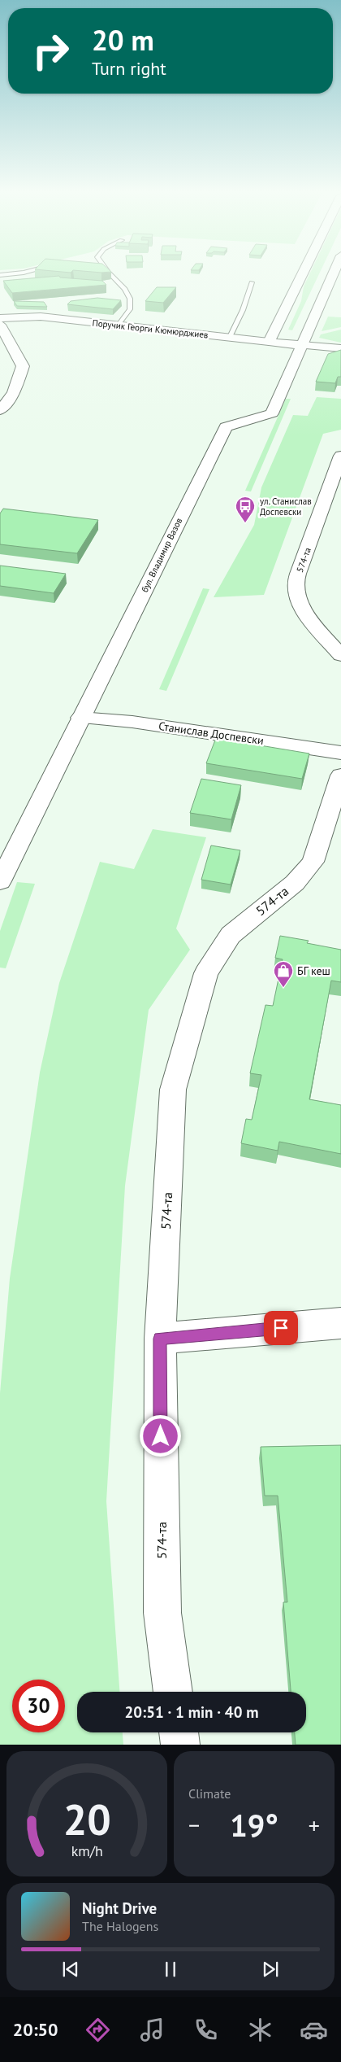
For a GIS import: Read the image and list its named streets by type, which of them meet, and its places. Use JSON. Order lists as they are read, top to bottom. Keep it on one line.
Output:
{"streets":{"main road":["Поручик Георги Кюмюрджиев","бул. Владимир Вазов","574-та","Станислав Доспевски"]},"crossings":[["Поручик Георги Кюмюрджиев","бул. Владимир Вазов"],["бул. Владимир Вазов","Станислав Доспевски"]],"places":{"bus stop":["ул. Станислав Доспевски"],"shop":["БГ кеш"]},"page":{"turn":["20 m","Turn right"],"limit":"30","trip":"20:51 · 1 min · 40 m","tile":"Climate","heat":["−","19°","+"],"song":["Night Drive","The Halogens"],"tabs":"20:50","gauge":["20","km/h"]}}
